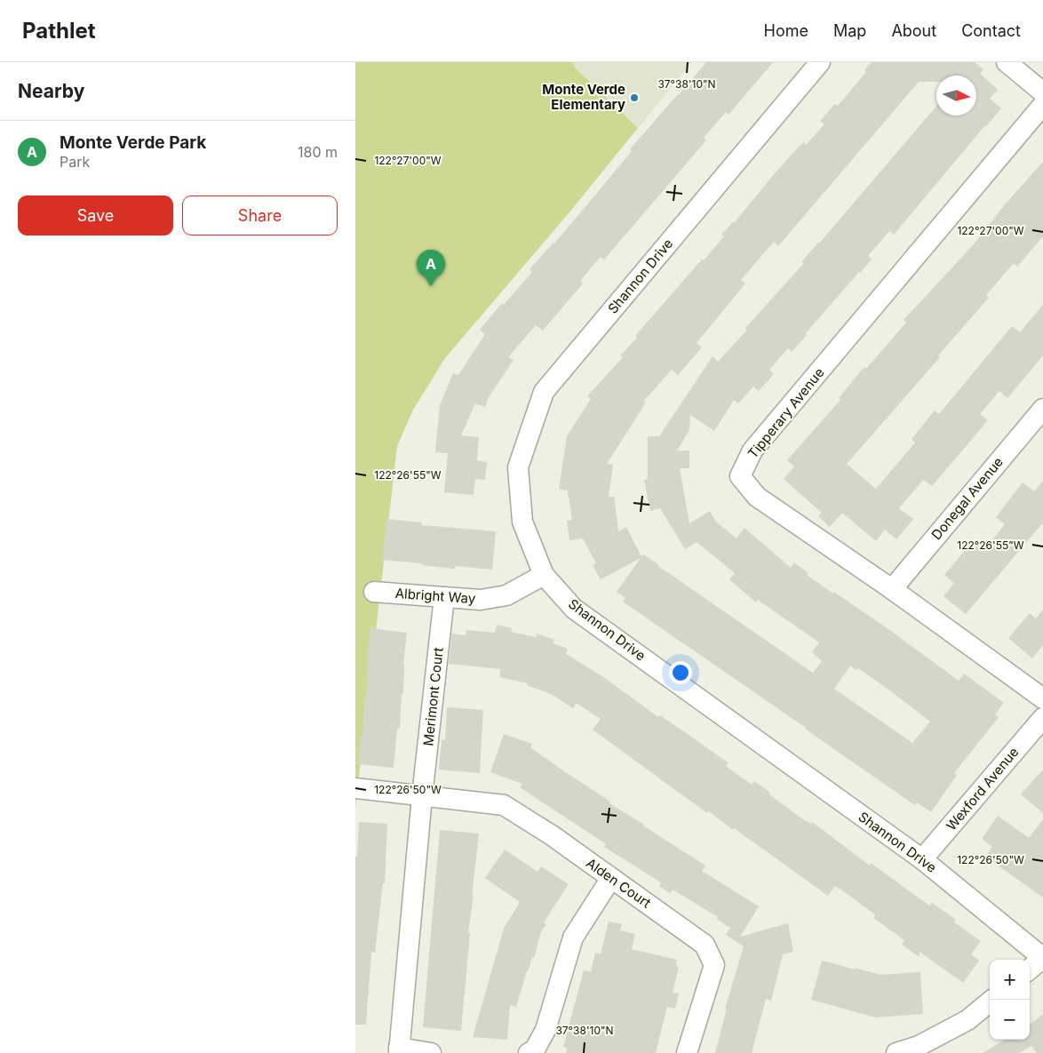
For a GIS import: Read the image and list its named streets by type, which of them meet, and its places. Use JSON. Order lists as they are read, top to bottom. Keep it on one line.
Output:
{"streets":{"street":["Shannon Drive","Tipperary Avenue","Donegal Avenue","Albright Way","Merimont Court","Wexford Avenue","Alden Court"]},"crossings":[["Shannon Drive","Albright Way"],["Shannon Drive","Wexford Avenue"],["Tipperary Avenue","Donegal Avenue"],["Albright Way","Merimont Court"],["Merimont Court","Alden Court"]],"places":["Monte Verde Elementary"],"north":"right","page":{"header":"Pathlet","nav":["Home","Map","About","Contact"],"heading":"Nearby","list":[{"mark":"A","name":"Monte Verde Park","note":"Park","value":"180 m"}],"buttons":["Save","Share"],"pins":"A","map_buttons":["+","−"]},"coordinates":["37°38'10\"N","122°27'00\"W","122°26'55\"W","122°26'50\"W"]}
